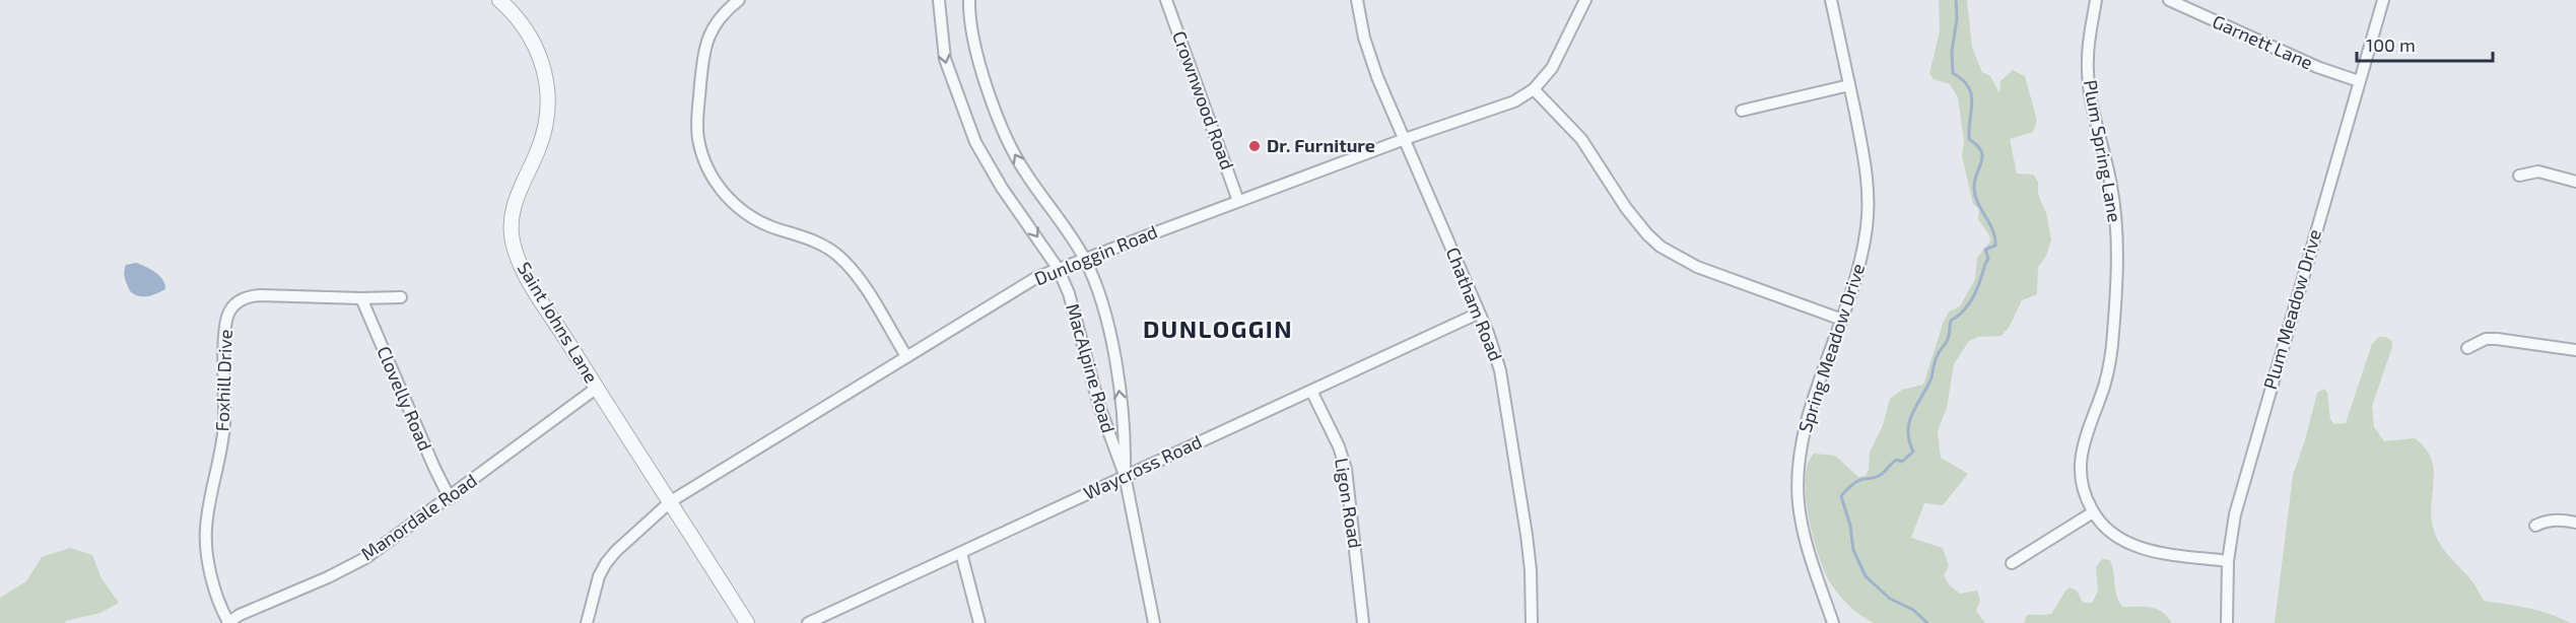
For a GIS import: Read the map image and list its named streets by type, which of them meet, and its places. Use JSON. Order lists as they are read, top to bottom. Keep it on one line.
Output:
{"streets":{"street":["Garnett Lane","Crownwood Road","Plum Spring Lane","Dunloggin Road","Chatham Road","Plum Meadow Drive","Saint Johns Lane","Spring Meadow Drive","MacAlpine Road","Foxhill Drive","Clovelly Road","Waycross Road","Ligon Road","Manordale Road"]},"crossings":[["Garnett Lane","Plum Meadow Drive"],["Crownwood Road","Dunloggin Road"],["Plum Spring Lane","Plum Meadow Drive"],["Dunloggin Road","Chatham Road"],["Dunloggin Road","Saint Johns Lane"],["Dunloggin Road","MacAlpine Road"],["Chatham Road","Waycross Road"],["Saint Johns Lane","Manordale Road"],["MacAlpine Road","Waycross Road"],["Foxhill Drive","Clovelly Road"],["Foxhill Drive","Manordale Road"],["Clovelly Road","Manordale Road"],["Waycross Road","Ligon Road"]],"districts":["DUNLOGGIN"],"places":["Dr. Furniture"],"scale_bar":"100 m"}
